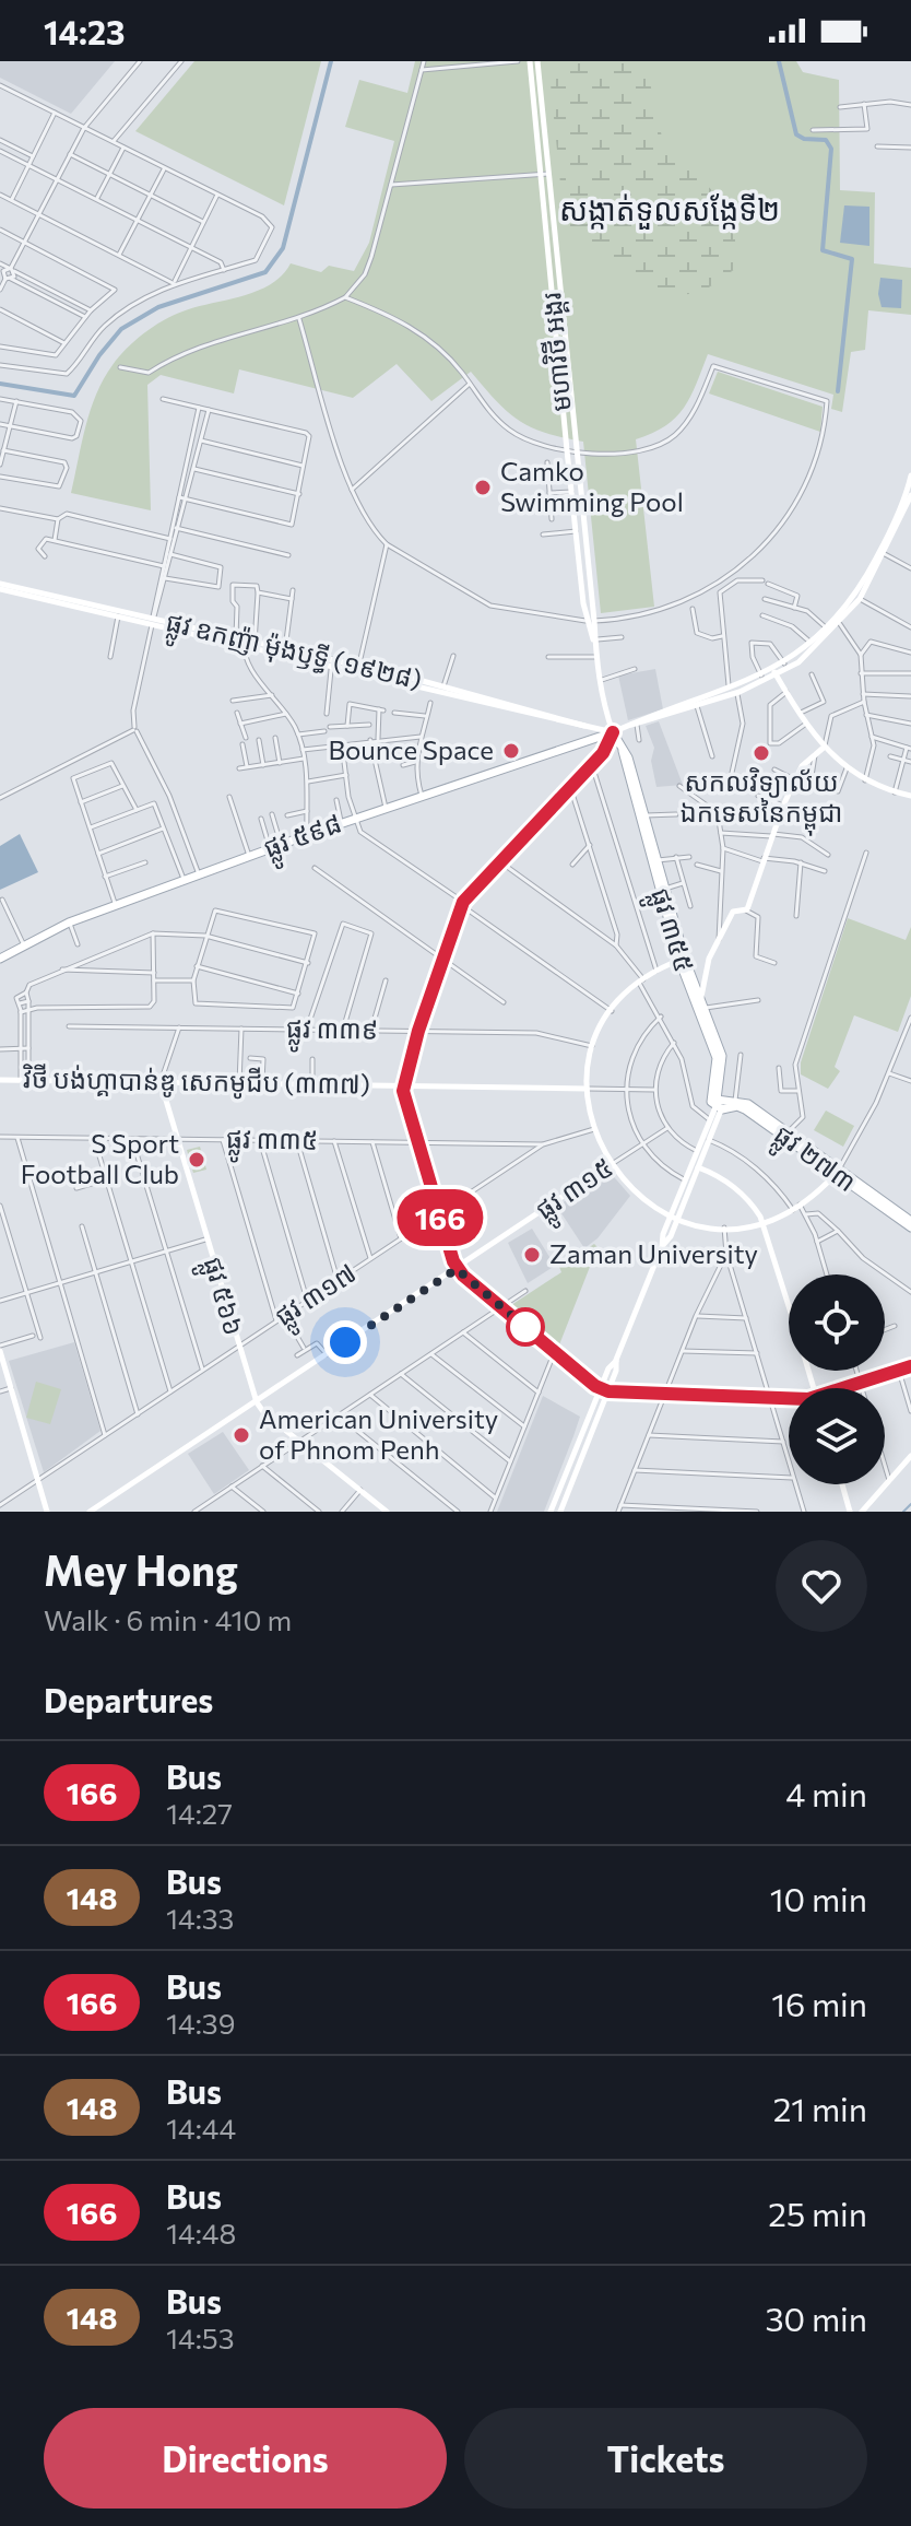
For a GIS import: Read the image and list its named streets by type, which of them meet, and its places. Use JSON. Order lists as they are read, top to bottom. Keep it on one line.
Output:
{"streets":{"main road":["ផ្លូវ ៥៩៨","ផ្លូវ ៣៥៥","ផ្លូវ ២៧៣"],"street":["មហាវិថី អង្គរ","ផ្លូវ ឧកញ៉ា ម៉ុងឫទ្ធី (១៩២៨)","ផ្លូវ ៣៣៩","វិថី បង់ហ្គាបាន់ឌូ សេកមូជីប (៣៣៧)","ផ្លូវ ៣៣៥","ផ្លូវ ៣១៥","ផ្លូវ ៣១៧","ផ្លូវ ៥៦៦"]},"crossings":[["មហាវិថី អង្គរ","ផ្លូវ ឧកញ៉ា ម៉ុងឫទ្ធី (១៩២៨)"],["មហាវិថី អង្គរ","ផ្លូវ ៥៩៨"],["មហាវិថី អង្គរ","ផ្លូវ ៣៥៥"],["ផ្លូវ ឧកញ៉ា ម៉ុងឫទ្ធី (១៩២៨)","ផ្លូវ ៥៩៨"],["ផ្លូវ ឧកញ៉ា ម៉ុងឫទ្ធី (១៩២៨)","ផ្លូវ ៣៥៥"],["ផ្លូវ ៥៩៨","ផ្លូវ ៣៥៥"],["ផ្លូវ ៣៥៥","ផ្លូវ ២៧៣"],["វិថី បង់ហ្គាបាន់ឌូ សេកមូជីប (៣៣៧)","ផ្លូវ ៥៦៦"],["ផ្លូវ ៣៣៥","ផ្លូវ ៣១៧"],["ផ្លូវ ៣៣៥","ផ្លូវ ៥៦៦"],["ផ្លូវ ៣១៥","ផ្លូវ ៥៦៦"],["ផ្លូវ ៣១៧","ផ្លូវ ៥៦៦"]],"districts":["សង្កាត់ទួលសង្កែទី២"],"places":["Camko Swimming Pool","Bounce Space","សកលវិទ្យាល័យ ឯកទេសនៃកម្ពុជា","S Sport Football Club","Zaman University","American University of Phnom Penh"],"lines":["bus line 166"],"page":{"status":"14:23","on_map":"166","heading":[["Mey Hong","Walk · 6 min · 410 m"],"Departures"],"list":[{"mark":"166","name":"Bus","note":"14:27","value":"4 min"},{"mark":"148","name":"Bus","note":"14:33","value":"10 min"},{"mark":"166","name":"Bus","note":"14:39","value":"16 min"},{"mark":"148","name":"Bus","note":"14:44","value":"21 min"},{"mark":"166","name":"Bus","note":"14:48","value":"25 min"},{"mark":"148","name":"Bus","note":"14:53","value":"30 min"}],"buttons":["Directions","Tickets"]}}
